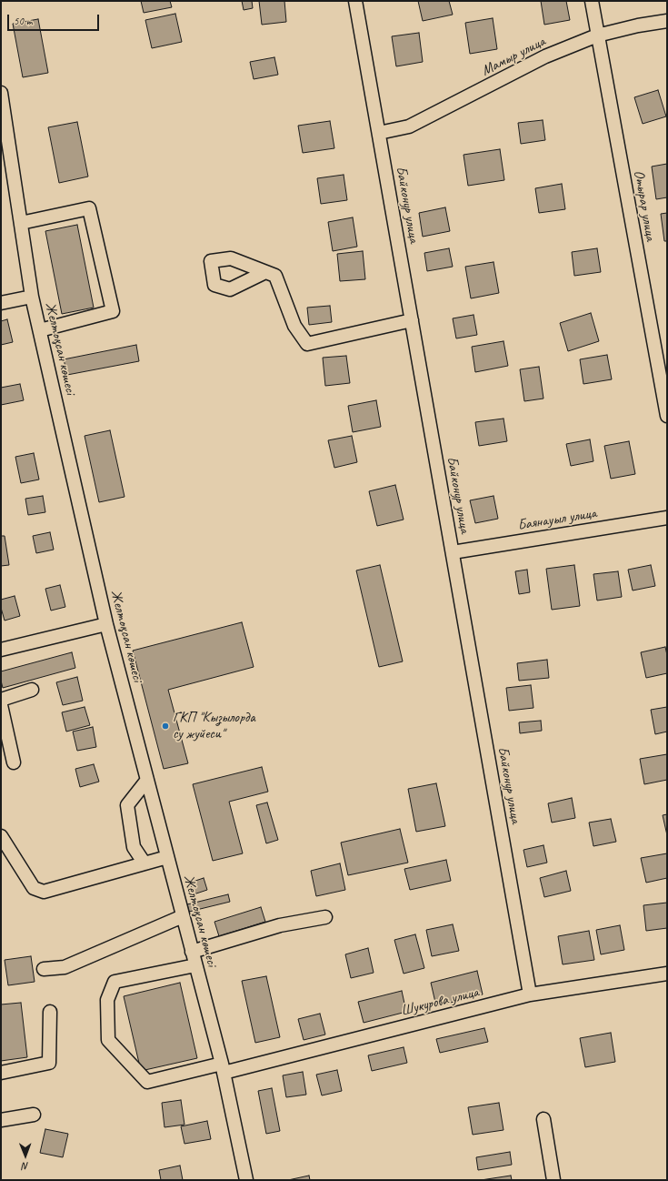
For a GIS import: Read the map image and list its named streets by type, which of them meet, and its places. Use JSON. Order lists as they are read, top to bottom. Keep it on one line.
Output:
{"streets":{"street":["Мамыр улица","Байконур улица","Отырар улица","Желтоқсан көшесі","Баянауыл улица","Шукурова улица"]},"crossings":[["Мамыр улица","Байконур улица"],["Мамыр улица","Отырар улица"],["Байконур улица","Баянауыл улица"],["Байконур улица","Шукурова улица"],["Желтоқсан көшесі","Шукурова улица"]],"places":["ГКП \"Кызылорда су жуйеси\""],"scale_bar":"50 m","north":"bottom"}
